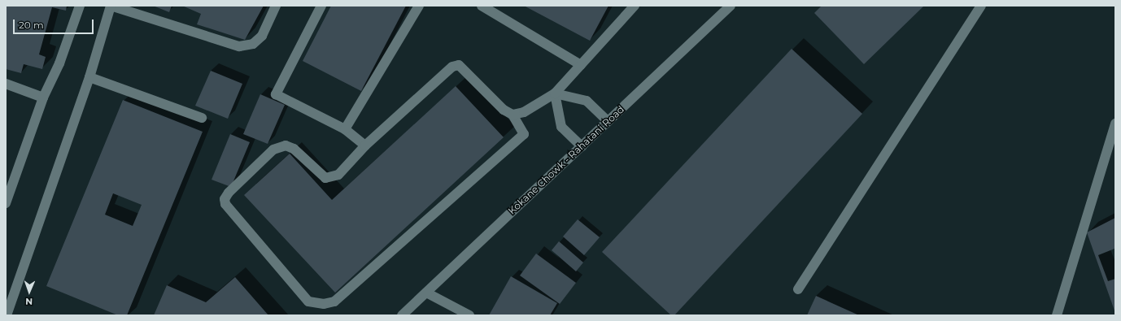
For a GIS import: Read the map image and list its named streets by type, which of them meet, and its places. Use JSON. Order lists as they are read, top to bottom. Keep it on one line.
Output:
{"streets":{"street":["Kokane Chowk - Rahatani Road"]},"scale_bar":"20 m","north":"bottom"}
